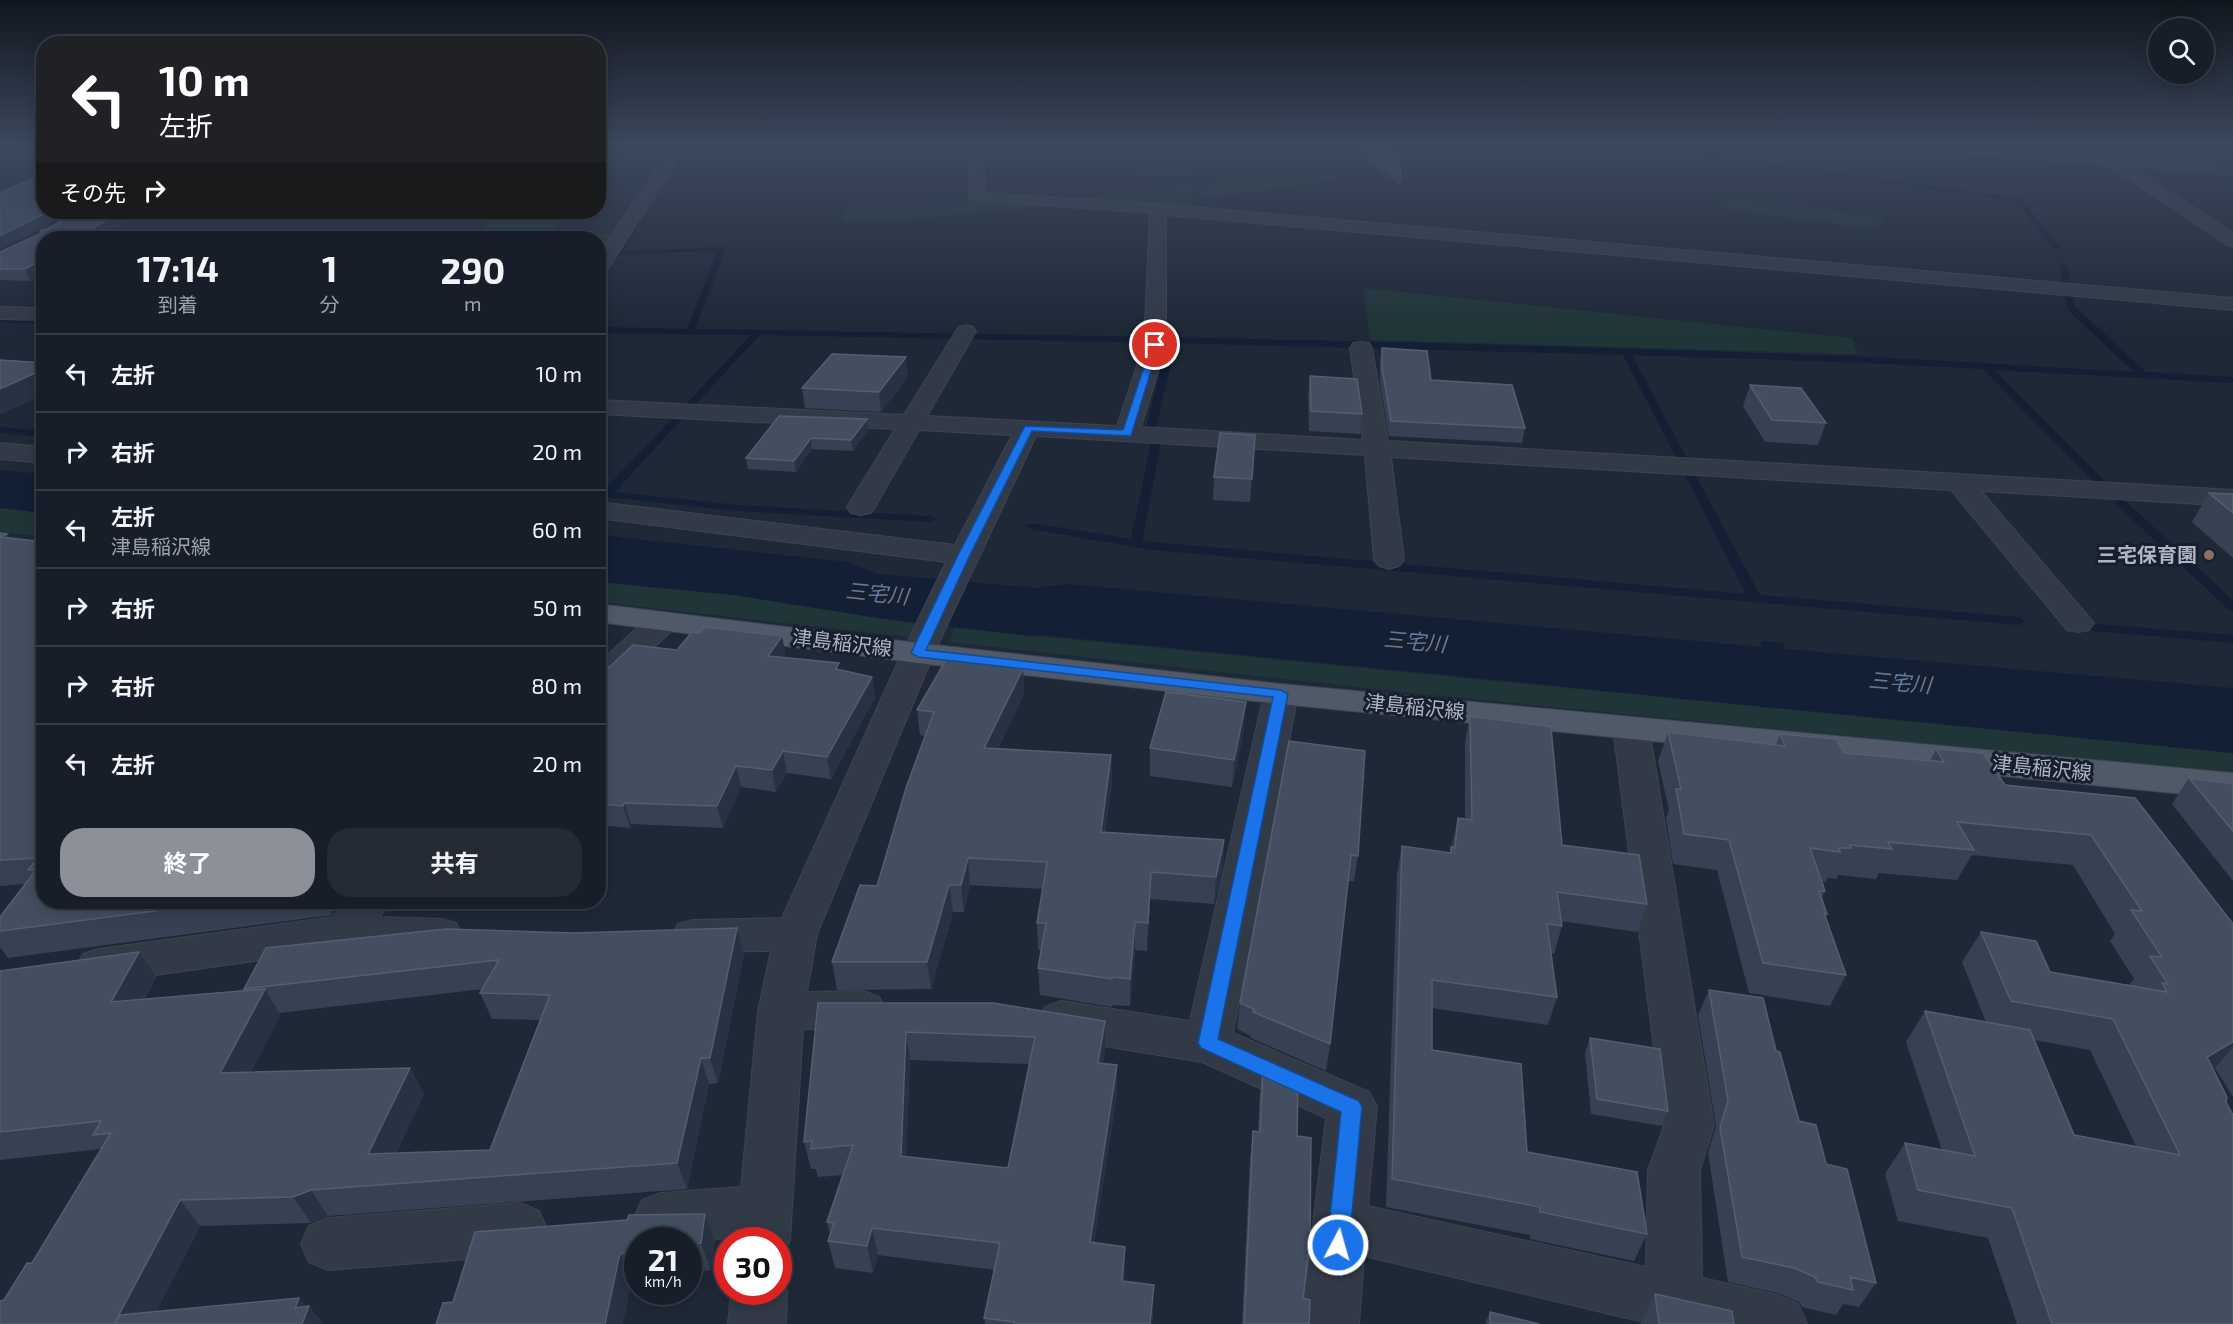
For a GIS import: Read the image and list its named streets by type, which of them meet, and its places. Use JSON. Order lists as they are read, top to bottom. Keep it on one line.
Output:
{"streets":{"main road":["津島稲沢線"]},"water":["三宅川"],"places":["三宅保育園"],"page":{"turn":["10 m","左折"],"then":"その先","eta":["17:14","到着","1","分","290","m"],"list":[{"name":"左折","value":"10 m"},{"name":"右折","value":"20 m"},{"name":"左折","note":"津島稲沢線","value":"60 m"},{"name":"右折","value":"50 m"},{"name":"右折","value":"80 m"},{"name":"左折","value":"20 m"}],"buttons":["終了","共有"],"speed":"21 km/h","limit":"30"}}
